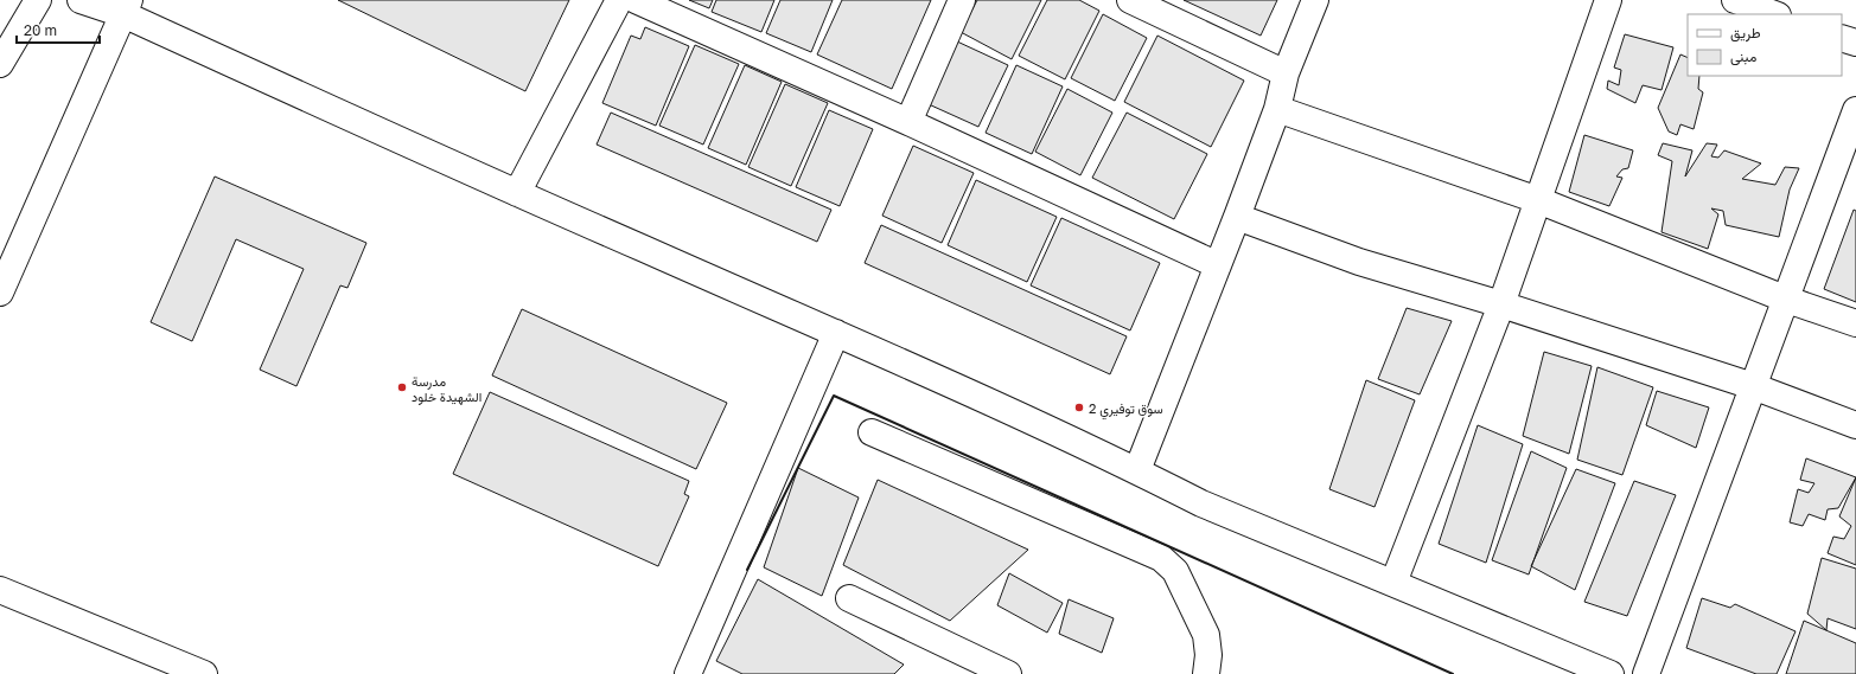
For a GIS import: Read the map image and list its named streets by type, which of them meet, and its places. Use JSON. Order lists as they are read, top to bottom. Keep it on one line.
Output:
{"places":["مدرسة الشهيدة خلود","سوق توفيري 2"],"legend":["طريق","مبنى"],"scale_bar":"20 m"}
